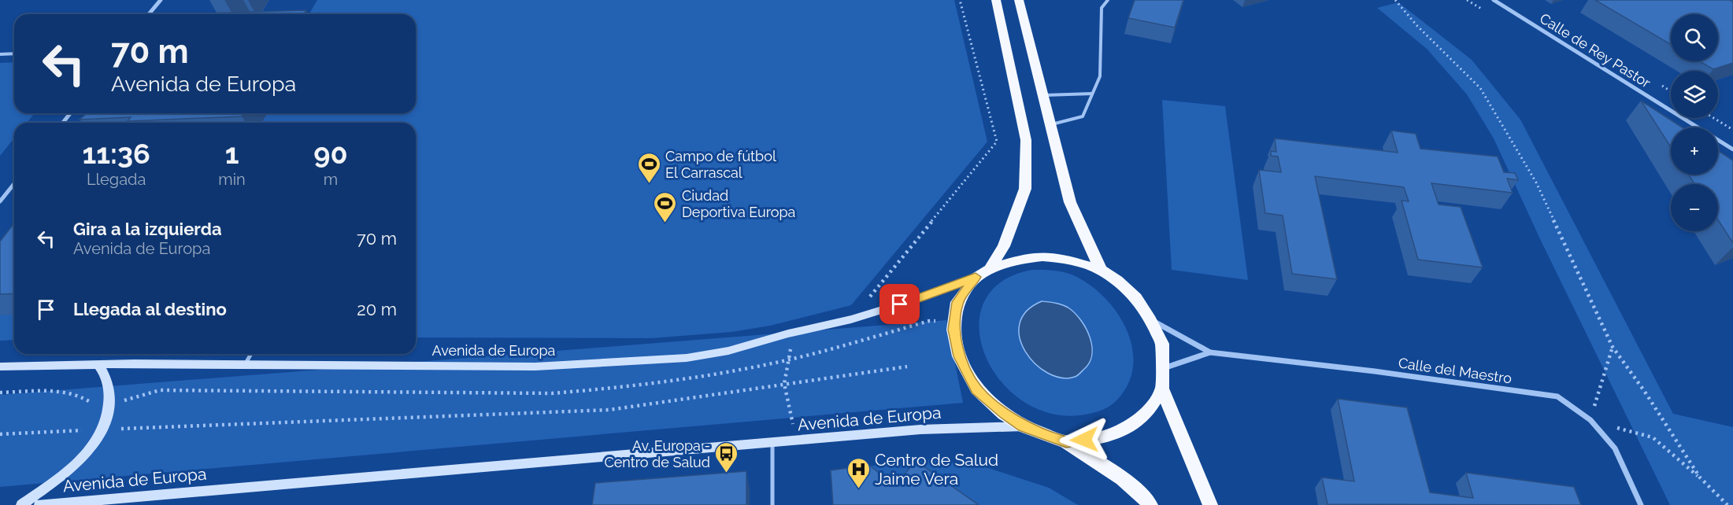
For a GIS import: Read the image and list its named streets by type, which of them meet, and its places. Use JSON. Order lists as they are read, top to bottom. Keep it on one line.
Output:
{"streets":{"main road":["Avenida de Europa"],"street":["Calle de Rey Pastor","Calle del Maestro"]},"places":{"sports":["Campo de fútbol El Carrascal","Ciudad Deportiva Europa"],"bus stop":["Av. Europa - Centro de Salud"],"hospital":["Centro de Salud Jaime Vera"]},"page":{"map_buttons":["+","−"],"turn":["70 m","Avenida de Europa"],"eta":["11:36","Llegada","1","min","90","m"],"list":[{"name":"Gira a la izquierda","note":"Avenida de Europa","value":"70 m"},{"name":"Llegada al destino","value":"20 m"}]}}
